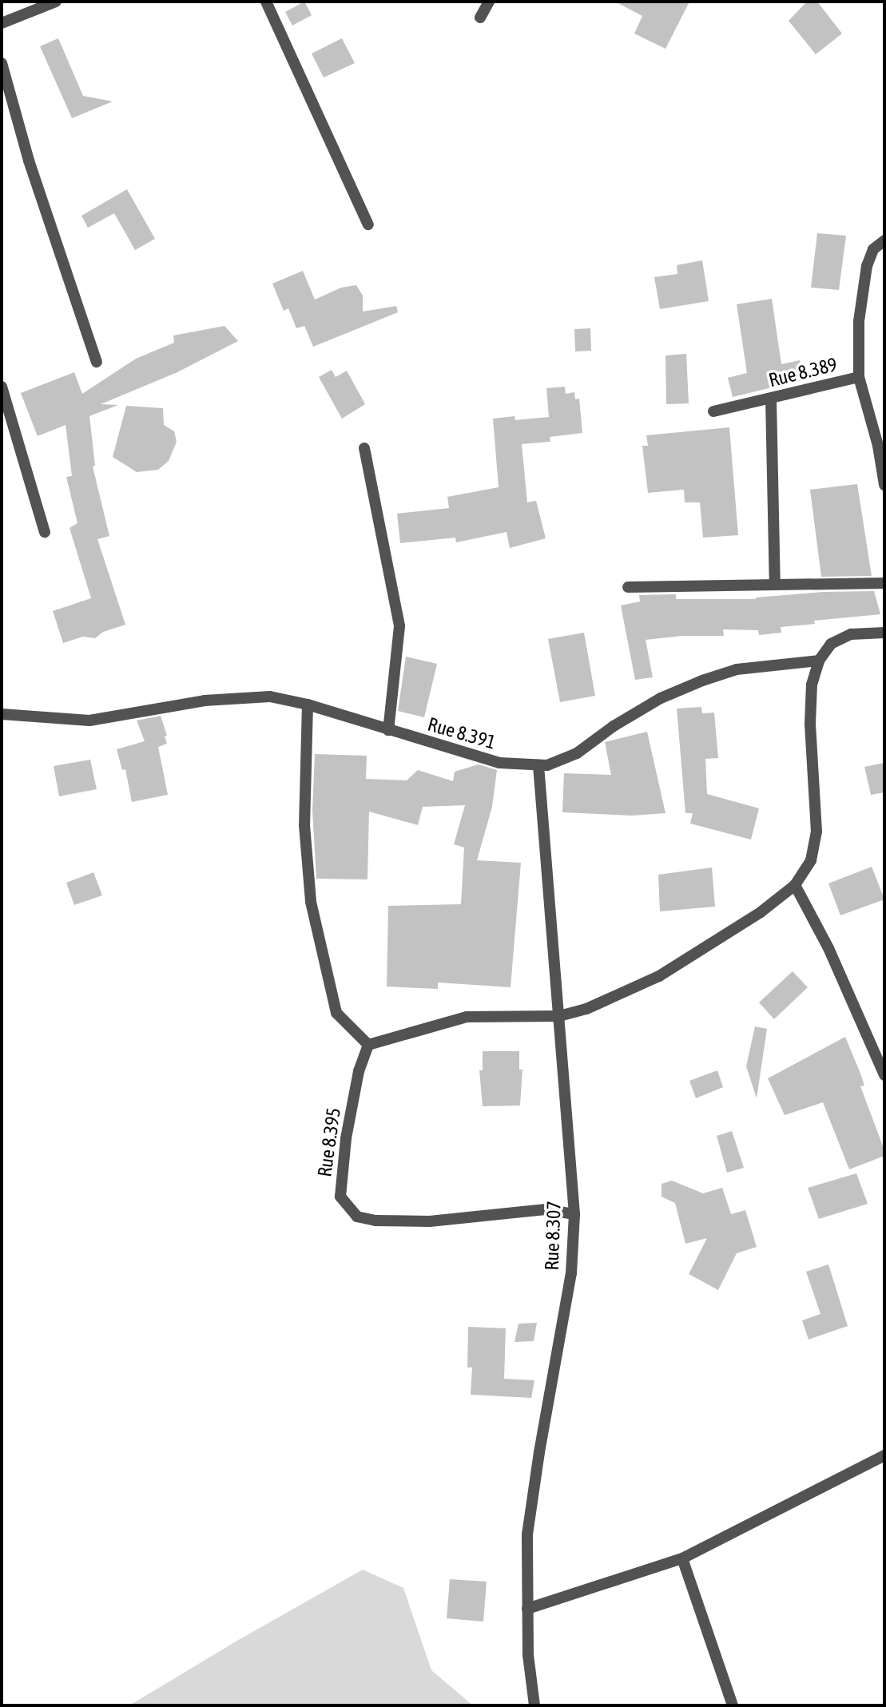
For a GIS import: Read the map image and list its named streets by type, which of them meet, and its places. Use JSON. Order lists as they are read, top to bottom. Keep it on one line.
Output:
{"streets":{"street":["Rue 8.389","Rue 8.391","Rue 8.395","Rue 8.307"]},"crossings":[["Rue 8.391","Rue 8.307"],["Rue 8.395","Rue 8.307"]]}
